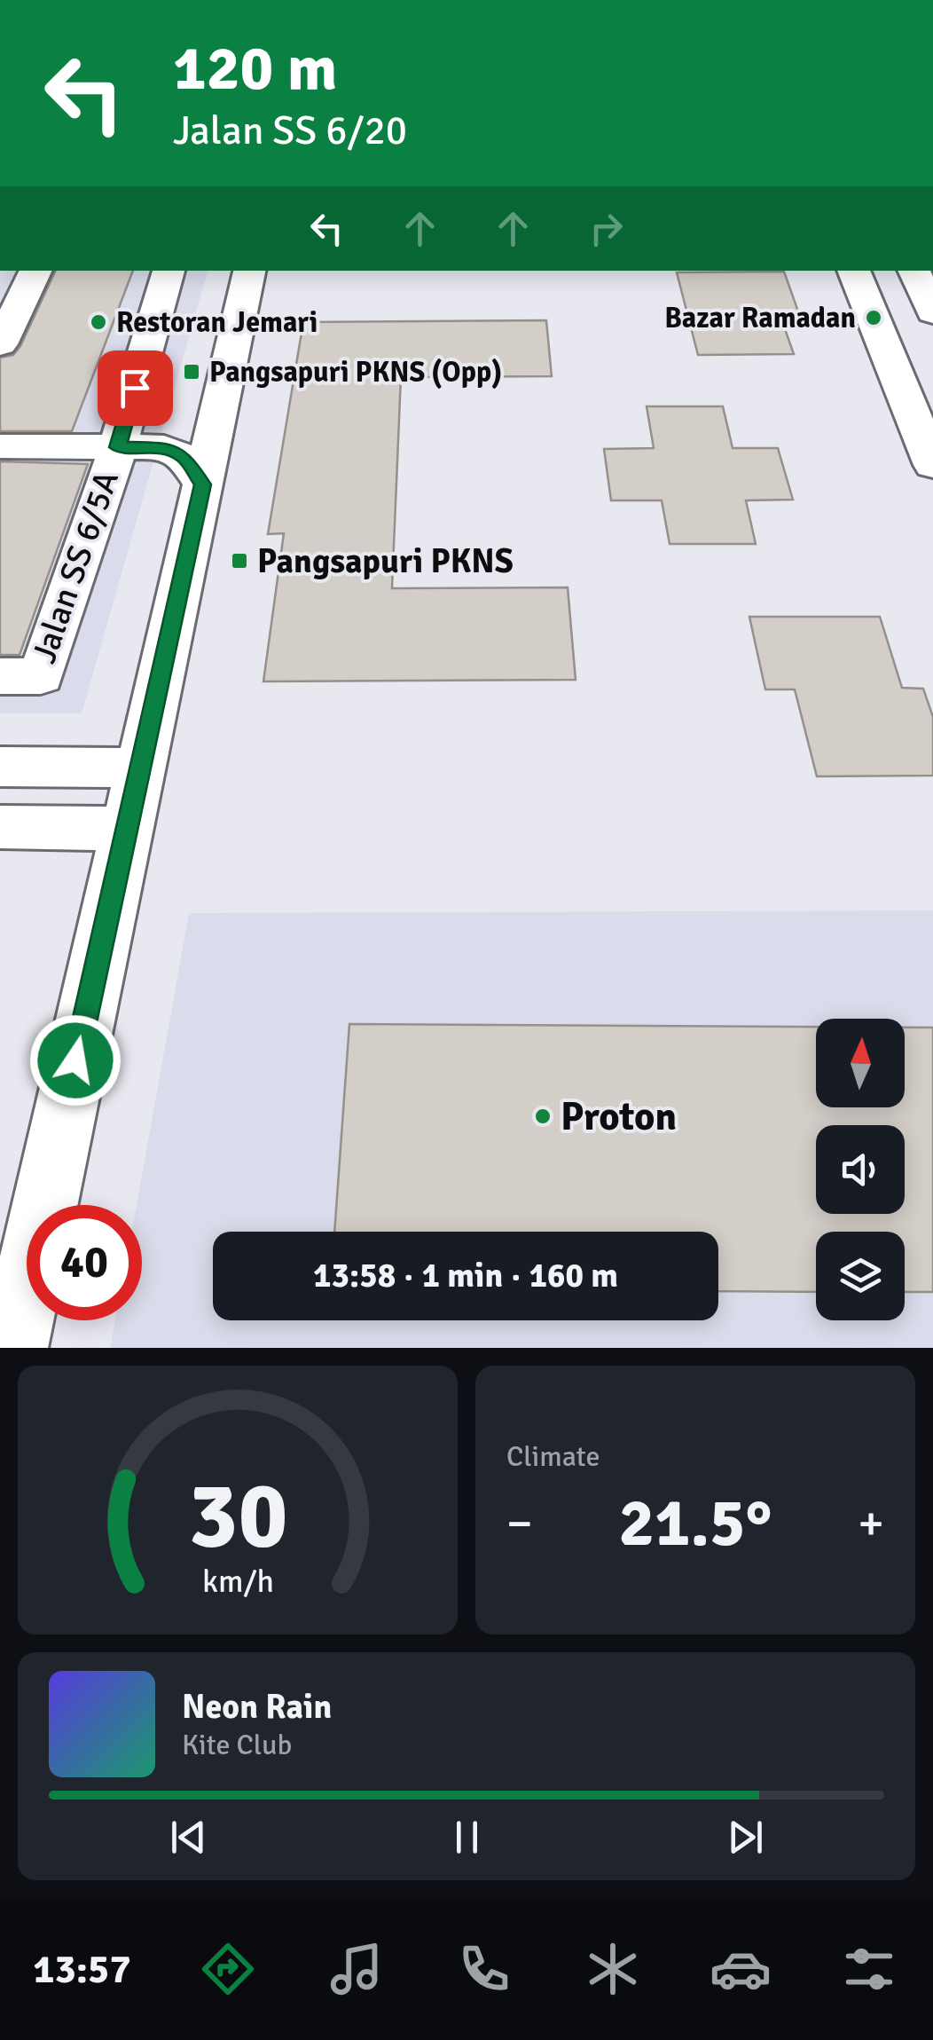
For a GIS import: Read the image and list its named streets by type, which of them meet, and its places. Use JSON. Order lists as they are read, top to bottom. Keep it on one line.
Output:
{"streets":{"street":["Jalan SS 6/5A"]},"places":{"other":["Bazar Ramadan","Restoran Jemari","Proton"],"transit":["Pangsapuri PKNS (Opp)","Pangsapuri PKNS"]},"north":"top","page":{"turn":["120 m","Jalan SS 6/20"],"limit":"40","trip":"13:58 · 1 min · 160 m","tile":"Climate","heat":["−","21.5°","+"],"song":["Neon Rain","Kite Club"],"tabs":"13:57","gauge":["30","km/h"]}}
